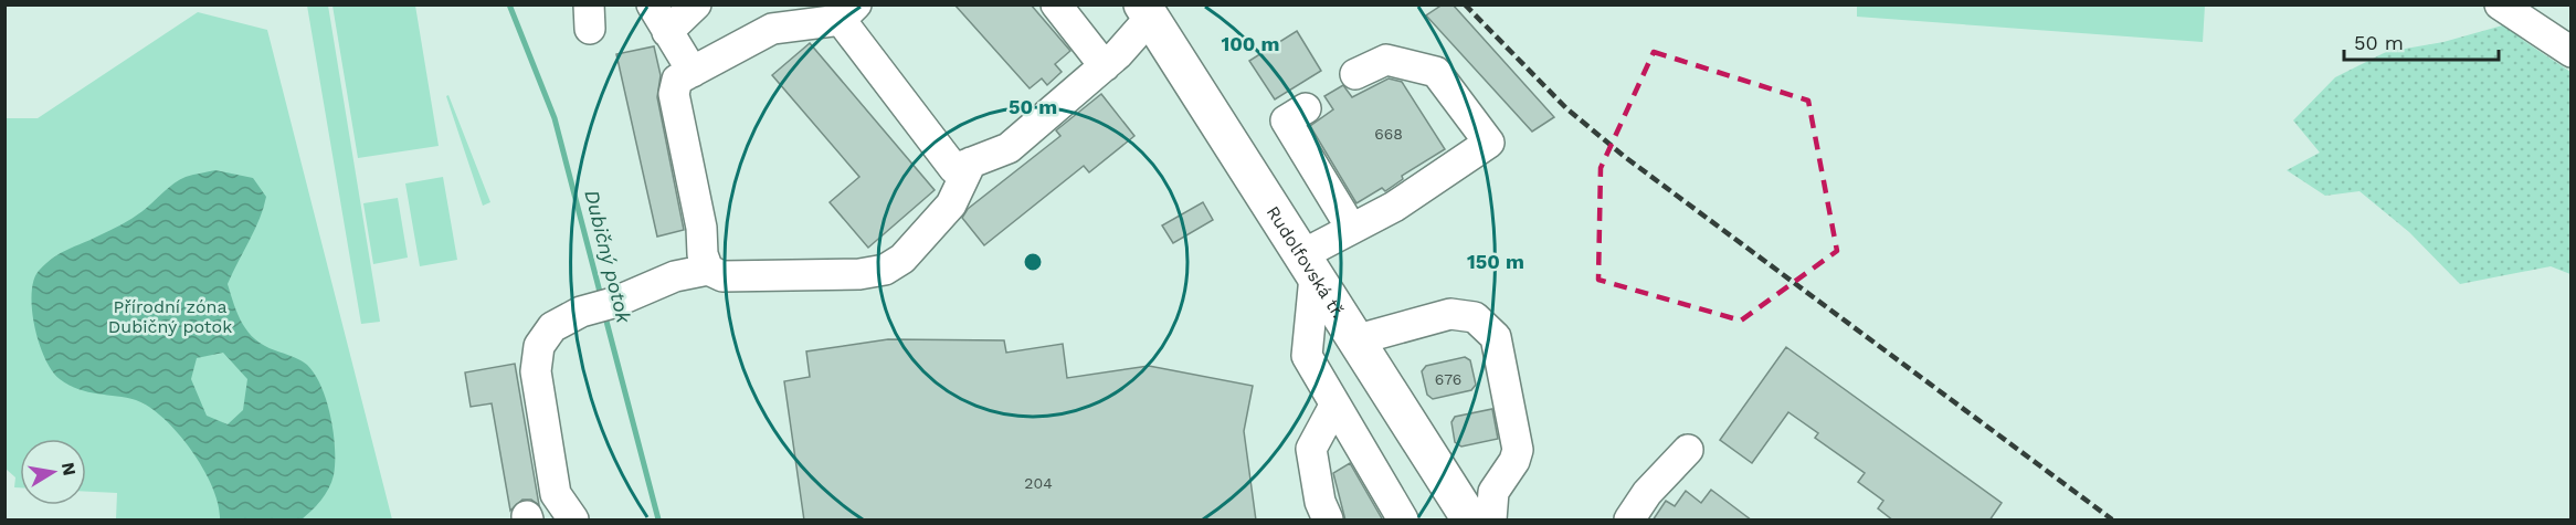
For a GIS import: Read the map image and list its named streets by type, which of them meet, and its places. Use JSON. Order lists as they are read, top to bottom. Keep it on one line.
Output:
{"streets":{"main road":["Rudolfovská tř."]},"water":["Dubičný potok"],"parks":["Přírodní zóna Dubičný potok"],"house_numbers":["668","676","204"],"scale_bar":"50 m","north":"right","rings":["100 m","50 m","150 m"]}
